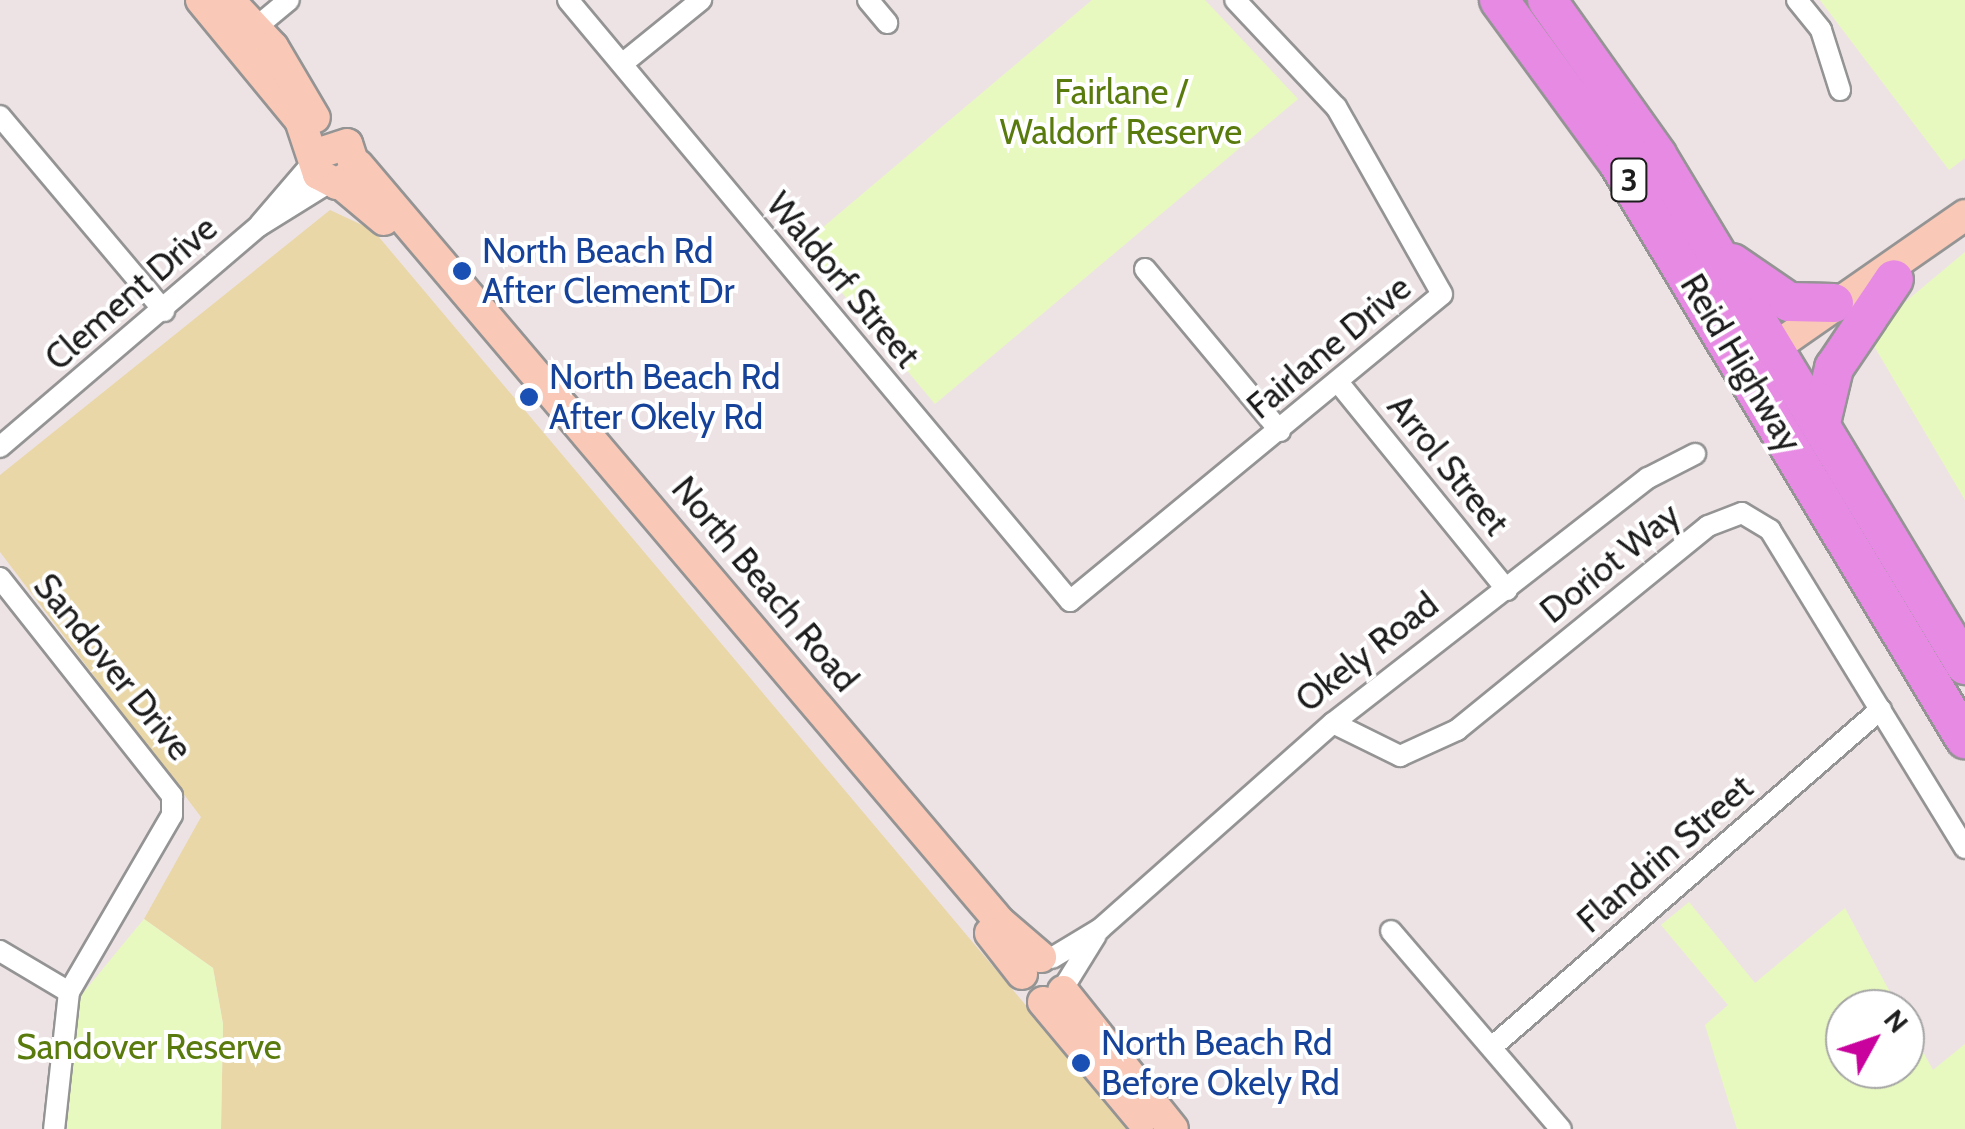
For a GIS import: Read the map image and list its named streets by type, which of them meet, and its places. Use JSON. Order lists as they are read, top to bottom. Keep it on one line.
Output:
{"streets":{"highway":["3","Reid Highway"],"main road":["North Beach Road"],"street":["Waldorf Street","Clement Drive","Fairlane Drive","Arrol Street","Doriot Way","Okely Road","Sandover Drive","Flandrin Street"]},"crossings":[["Waldorf Street","Fairlane Drive"],["Clement Drive","North Beach Road"],["Fairlane Drive","Arrol Street"],["Arrol Street","Okely Road"],["Doriot Way","Okely Road"],["Doriot Way","Flandrin Street"],["North Beach Road","Okely Road"]],"parks":["Fairlane / Waldorf Reserve","Sandover Reserve"],"places":["North Beach Rd After Clement Dr","North Beach Rd After Okely Rd","North Beach Rd Before Okely Rd"],"north":"top right"}
